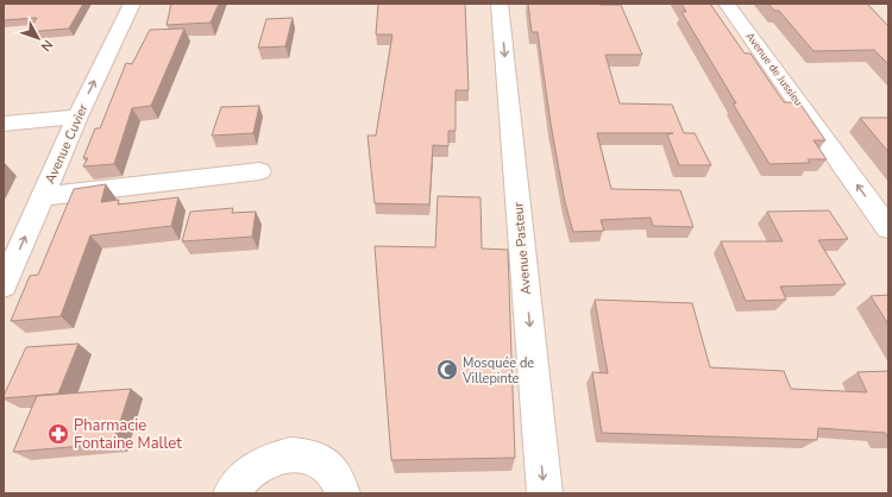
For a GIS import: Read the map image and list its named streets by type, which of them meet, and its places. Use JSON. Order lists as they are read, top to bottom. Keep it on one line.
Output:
{"streets":{"street":["Avenue de Jussieu","Avenue Cuvier","Avenue Pasteur"]},"one_way":["Avenue de Jussieu","Avenue Cuvier","Avenue Pasteur"],"places":{"mosque":["Mosquée de Villepinte"],"pharmacy":["Pharmacie Fontaine Mallet"]},"north":"bottom right"}
